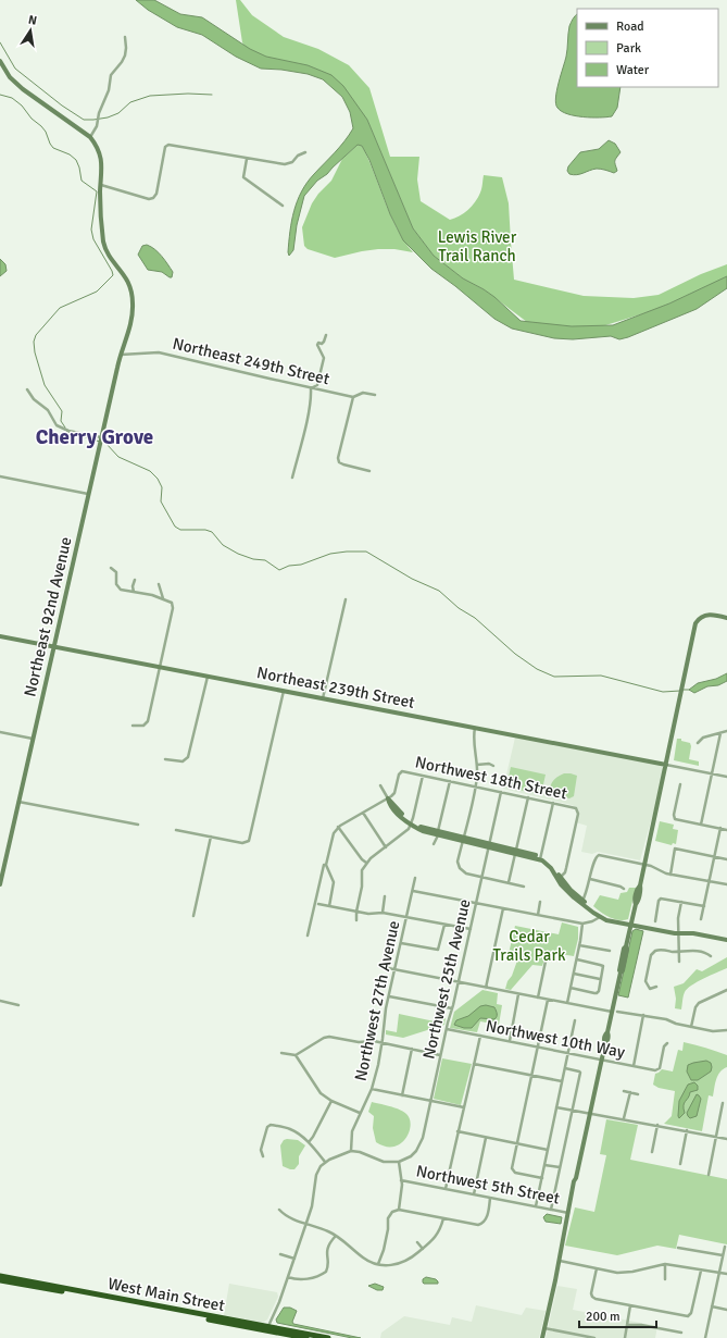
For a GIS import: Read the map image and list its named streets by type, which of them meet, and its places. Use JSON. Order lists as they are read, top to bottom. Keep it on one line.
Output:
{"streets":{"highway":["West Main Street"],"street":["Northeast 249th Street","Northeast 92nd Avenue","Northeast 239th Street","Northwest 18th Street","Northwest 25th Avenue","Northwest 27th Avenue","Northwest 10th Way","Northwest 5th Street"]},"crossings":[["Northeast 249th Street","Northeast 92nd Avenue"],["Northeast 92nd Avenue","Northeast 239th Street"],["Northwest 18th Street","Northwest 25th Avenue"],["Northwest 25th Avenue","Northwest 27th Avenue"],["Northwest 25th Avenue","Northwest 10th Way"]],"districts":["Cherry Grove"],"parks":["Lewis River Trail Ranch","Cedar Trails Park"],"legend":["Road","Park","Water"],"scale_bar":"200 m","north":"top"}
